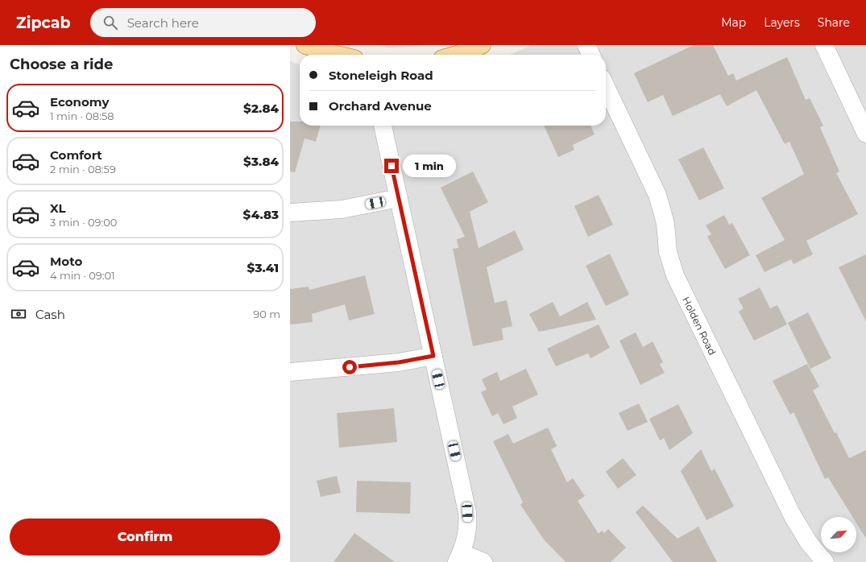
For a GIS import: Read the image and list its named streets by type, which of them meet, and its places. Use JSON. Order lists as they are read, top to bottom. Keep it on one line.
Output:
{"streets":{"street":["Holden Road"]},"north":"top right","page":{"header":"Zipcab","search":"Search here","nav":["Map","Layers","Share"],"heading":"Choose a ride","banner":["Stoneleigh Road","Orchard Avenue"],"list":[{"name":"Economy","note":"1 min · 08:58","value":"$2.84"},{"name":"Comfort","note":"2 min · 08:59","value":"$3.84"},{"name":"XL","note":"3 min · 09:00","value":"$4.83"},{"name":"Moto","note":"4 min · 09:01","value":"$3.41"}],"bubble":"1 min","pay":["Cash","90 m"],"buttons":"Confirm"}}
